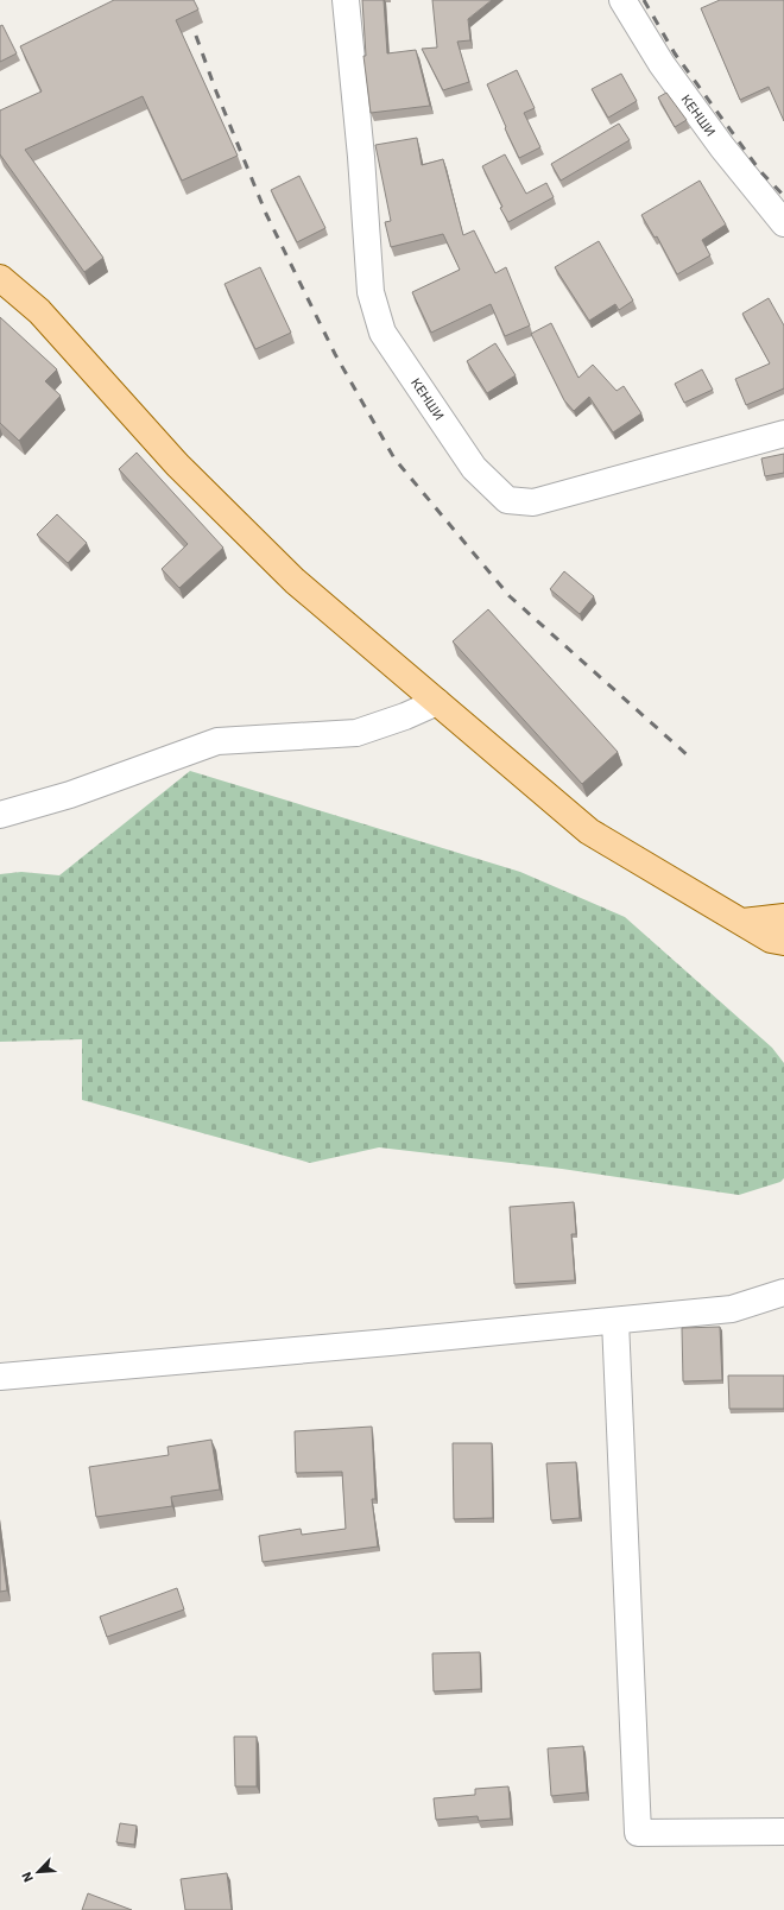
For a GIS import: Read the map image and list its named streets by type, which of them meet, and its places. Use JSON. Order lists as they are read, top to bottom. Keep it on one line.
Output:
{"streets":{"street":["КЕНШИ"]},"north":"bottom left"}
